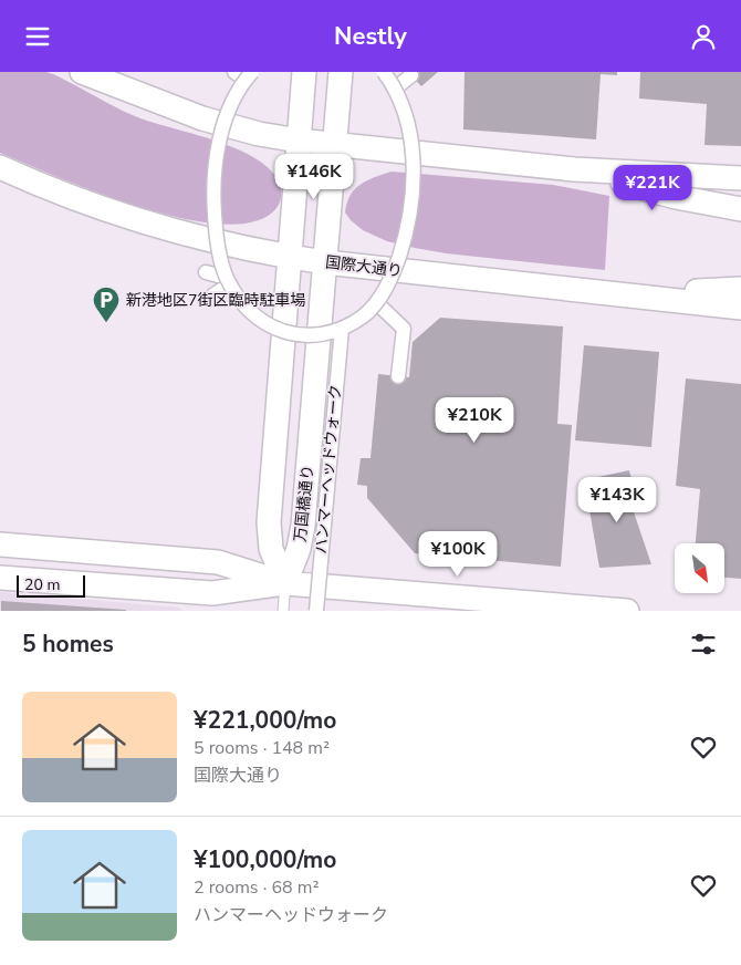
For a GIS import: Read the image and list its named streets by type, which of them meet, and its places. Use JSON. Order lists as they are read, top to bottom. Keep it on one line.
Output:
{"streets":{"street":["国際大通り","ハンマーヘッドウォーク","万国橋通り"]},"crossings":[["国際大通り","万国橋通り"]],"places":{"parking":["新港地区7街区臨時駐車場"]},"scale_bar":"20 m","north":"bottom right","page":{"header":"Nestly","price":["¥146K","¥221K","¥210K","¥143K","¥100K"],"scale":"20 m","heading":"5 homes","list":[{"name":"¥221,000/mo","note":"5 rooms · 148 m² · 国際大通り"},{"name":"¥100,000/mo","note":"2 rooms · 68 m² · ハンマーヘッドウォーク"}]}}
